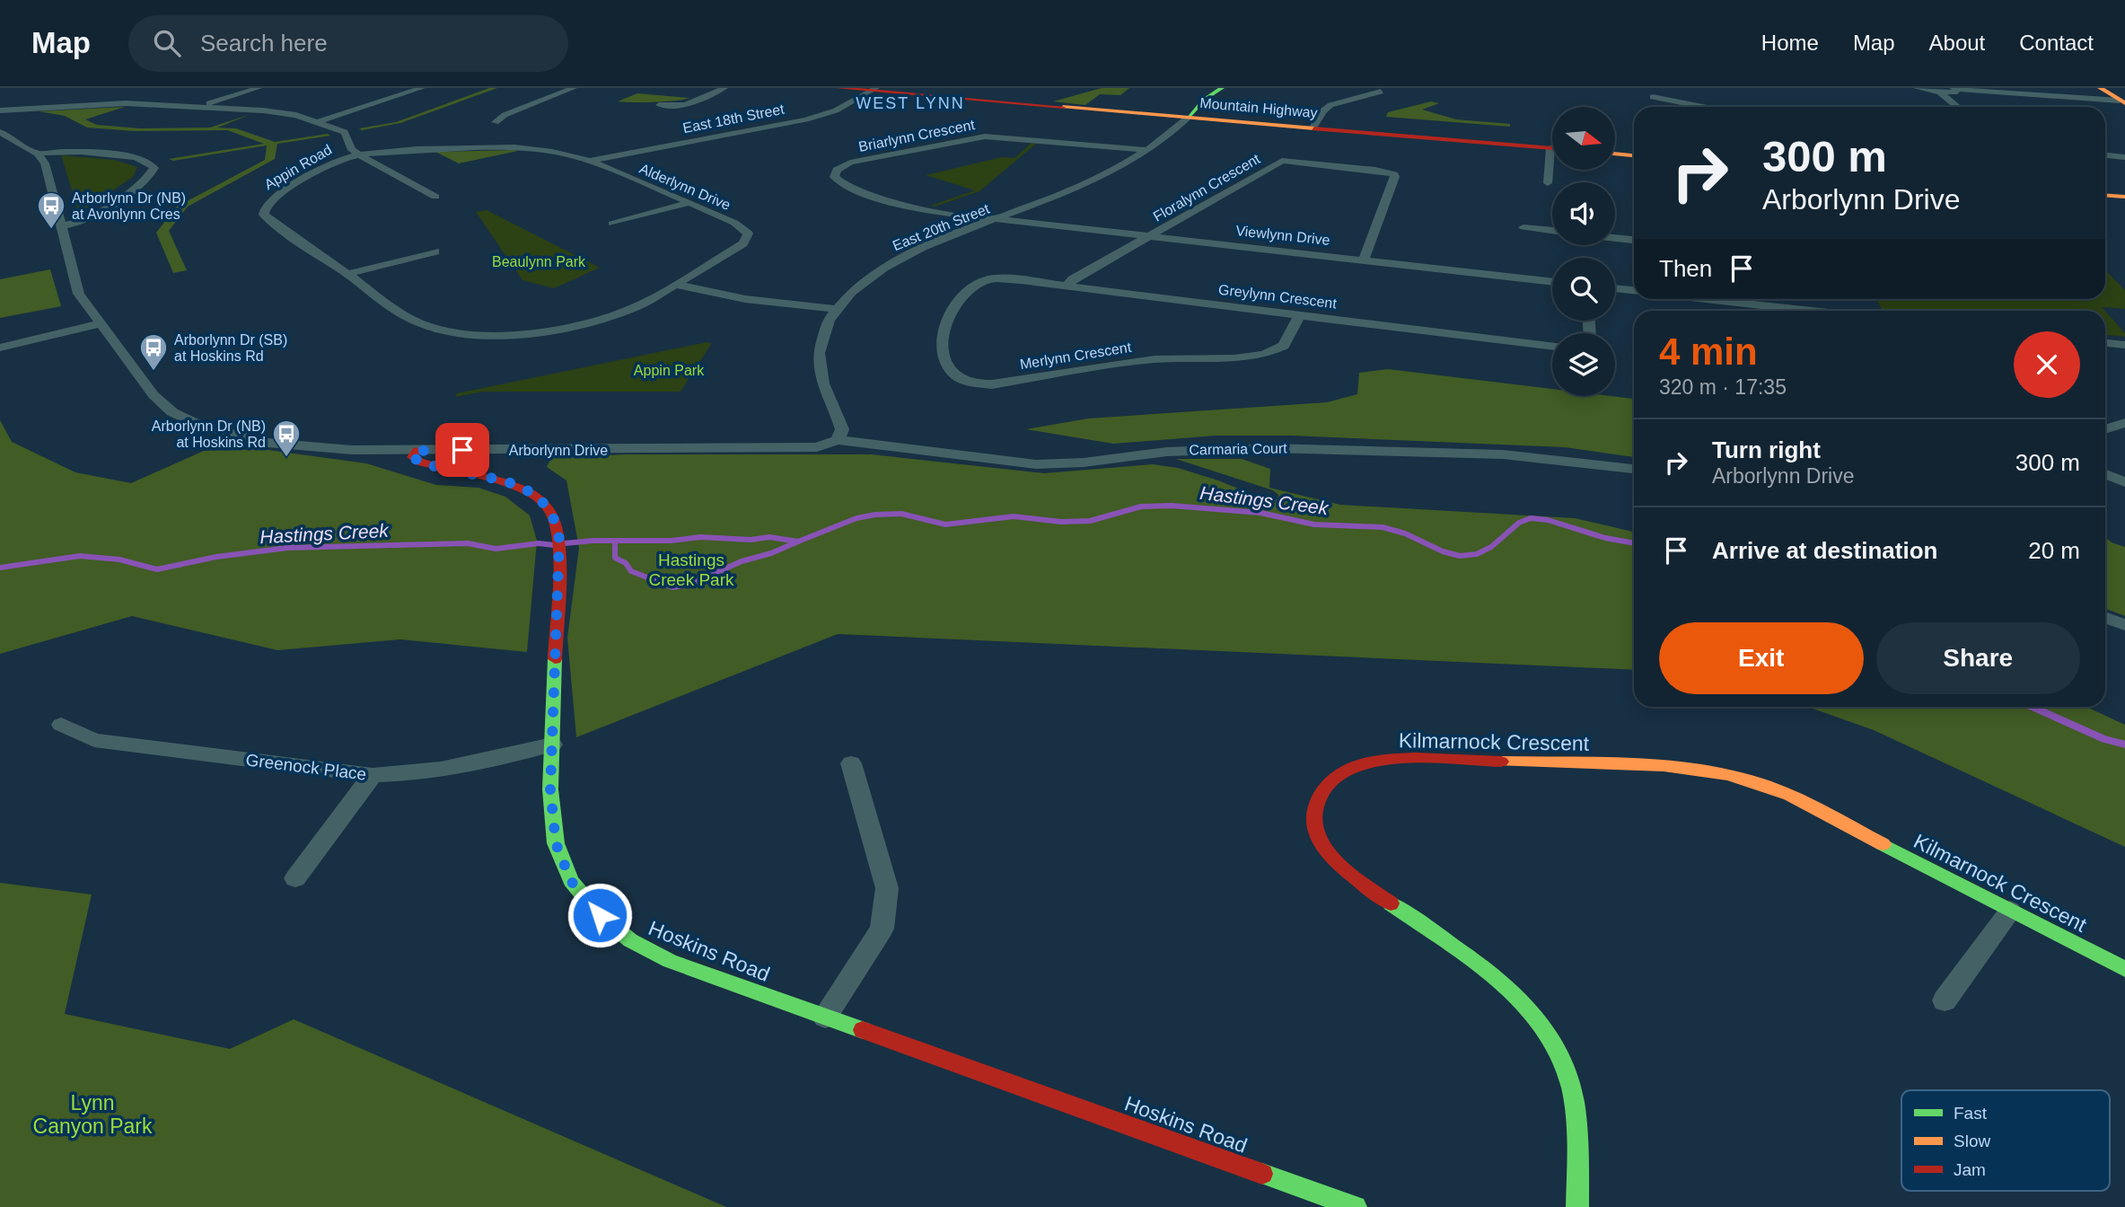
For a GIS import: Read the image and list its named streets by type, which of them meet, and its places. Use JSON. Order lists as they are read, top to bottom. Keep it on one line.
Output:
{"streets":{"street":["Mountain Highway","East 18th Street","Briarlynn Crescent","Appin Road","Alderlynn Drive","Floralynn Crescent","East 20th Street","Viewlynn Drive","Greylynn Crescent","Merlynn Crescent","Carmaria Court","Arborlynn Drive","Kilmarnock Crescent","Greenock Place","Hoskins Road"]},"crossings":[["Mountain Highway","East 18th Street"],["Mountain Highway","East 20th Street"],["East 18th Street","Alderlynn Drive"],["Briarlynn Crescent","East 20th Street"],["Briarlynn Crescent","Viewlynn Drive"],["Appin Road","Alderlynn Drive"],["Floralynn Crescent","Viewlynn Drive"],["Floralynn Crescent","Greylynn Crescent"],["East 20th Street","Viewlynn Drive"],["East 20th Street","Carmaria Court"],["East 20th Street","Arborlynn Drive"],["Greylynn Crescent","Merlynn Crescent"],["Carmaria Court","Arborlynn Drive"],["Arborlynn Drive","Hoskins Road"],["Greenock Place","Hoskins Road"]],"districts":["WEST LYNN"],"water":["Hastings Creek"],"parks":["Beaulynn Park","Appin Park","Hastings Creek Park","Lynn Canyon Park"],"places":{"bus stop":["Arborlynn Dr (NB) at Avonlynn Cres","Arborlynn Dr (SB) at Hoskins Rd","Arborlynn Dr (NB) at Hoskins Rd"]},"legend":["Fast","Slow","Jam"],"north":"right","page":{"header":"Map","search":"Search here","nav":["Home","Map","About","Contact"],"turn":["300 m","Arborlynn Drive"],"then":"Then","heading":["4 min","320 m · 17:35"],"list":[{"name":"Turn right","note":"Arborlynn Drive","value":"300 m"},{"name":"Arrive at destination","value":"20 m"}],"buttons":["Exit","Share"]}}
